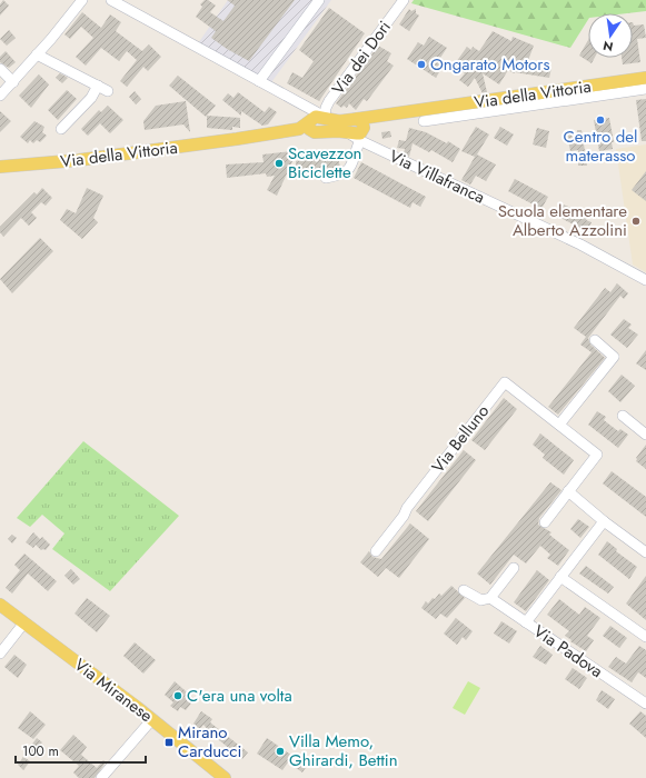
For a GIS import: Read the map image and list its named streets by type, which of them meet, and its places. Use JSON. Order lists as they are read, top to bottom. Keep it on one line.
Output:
{"streets":{"main road":["Via della Vittoria","Via Miranese"],"street":["Via dei Dori","Via Villafranca","Via Belluno","Via Padova"]},"crossings":[["Via dei Dori","Via della Vittoria"],["Via della Vittoria","Via Villafranca"]],"places":{"other":["Ongarato Motors","Centro del materasso","Scavezzon Biciclette","Scuola elementare Alberto Azzolini","C'era una volta","Villa Memo, Ghirardi, Bettin"],"transit":["Mirano Carducci"]},"scale_bar":"100 m","north":"bottom"}
